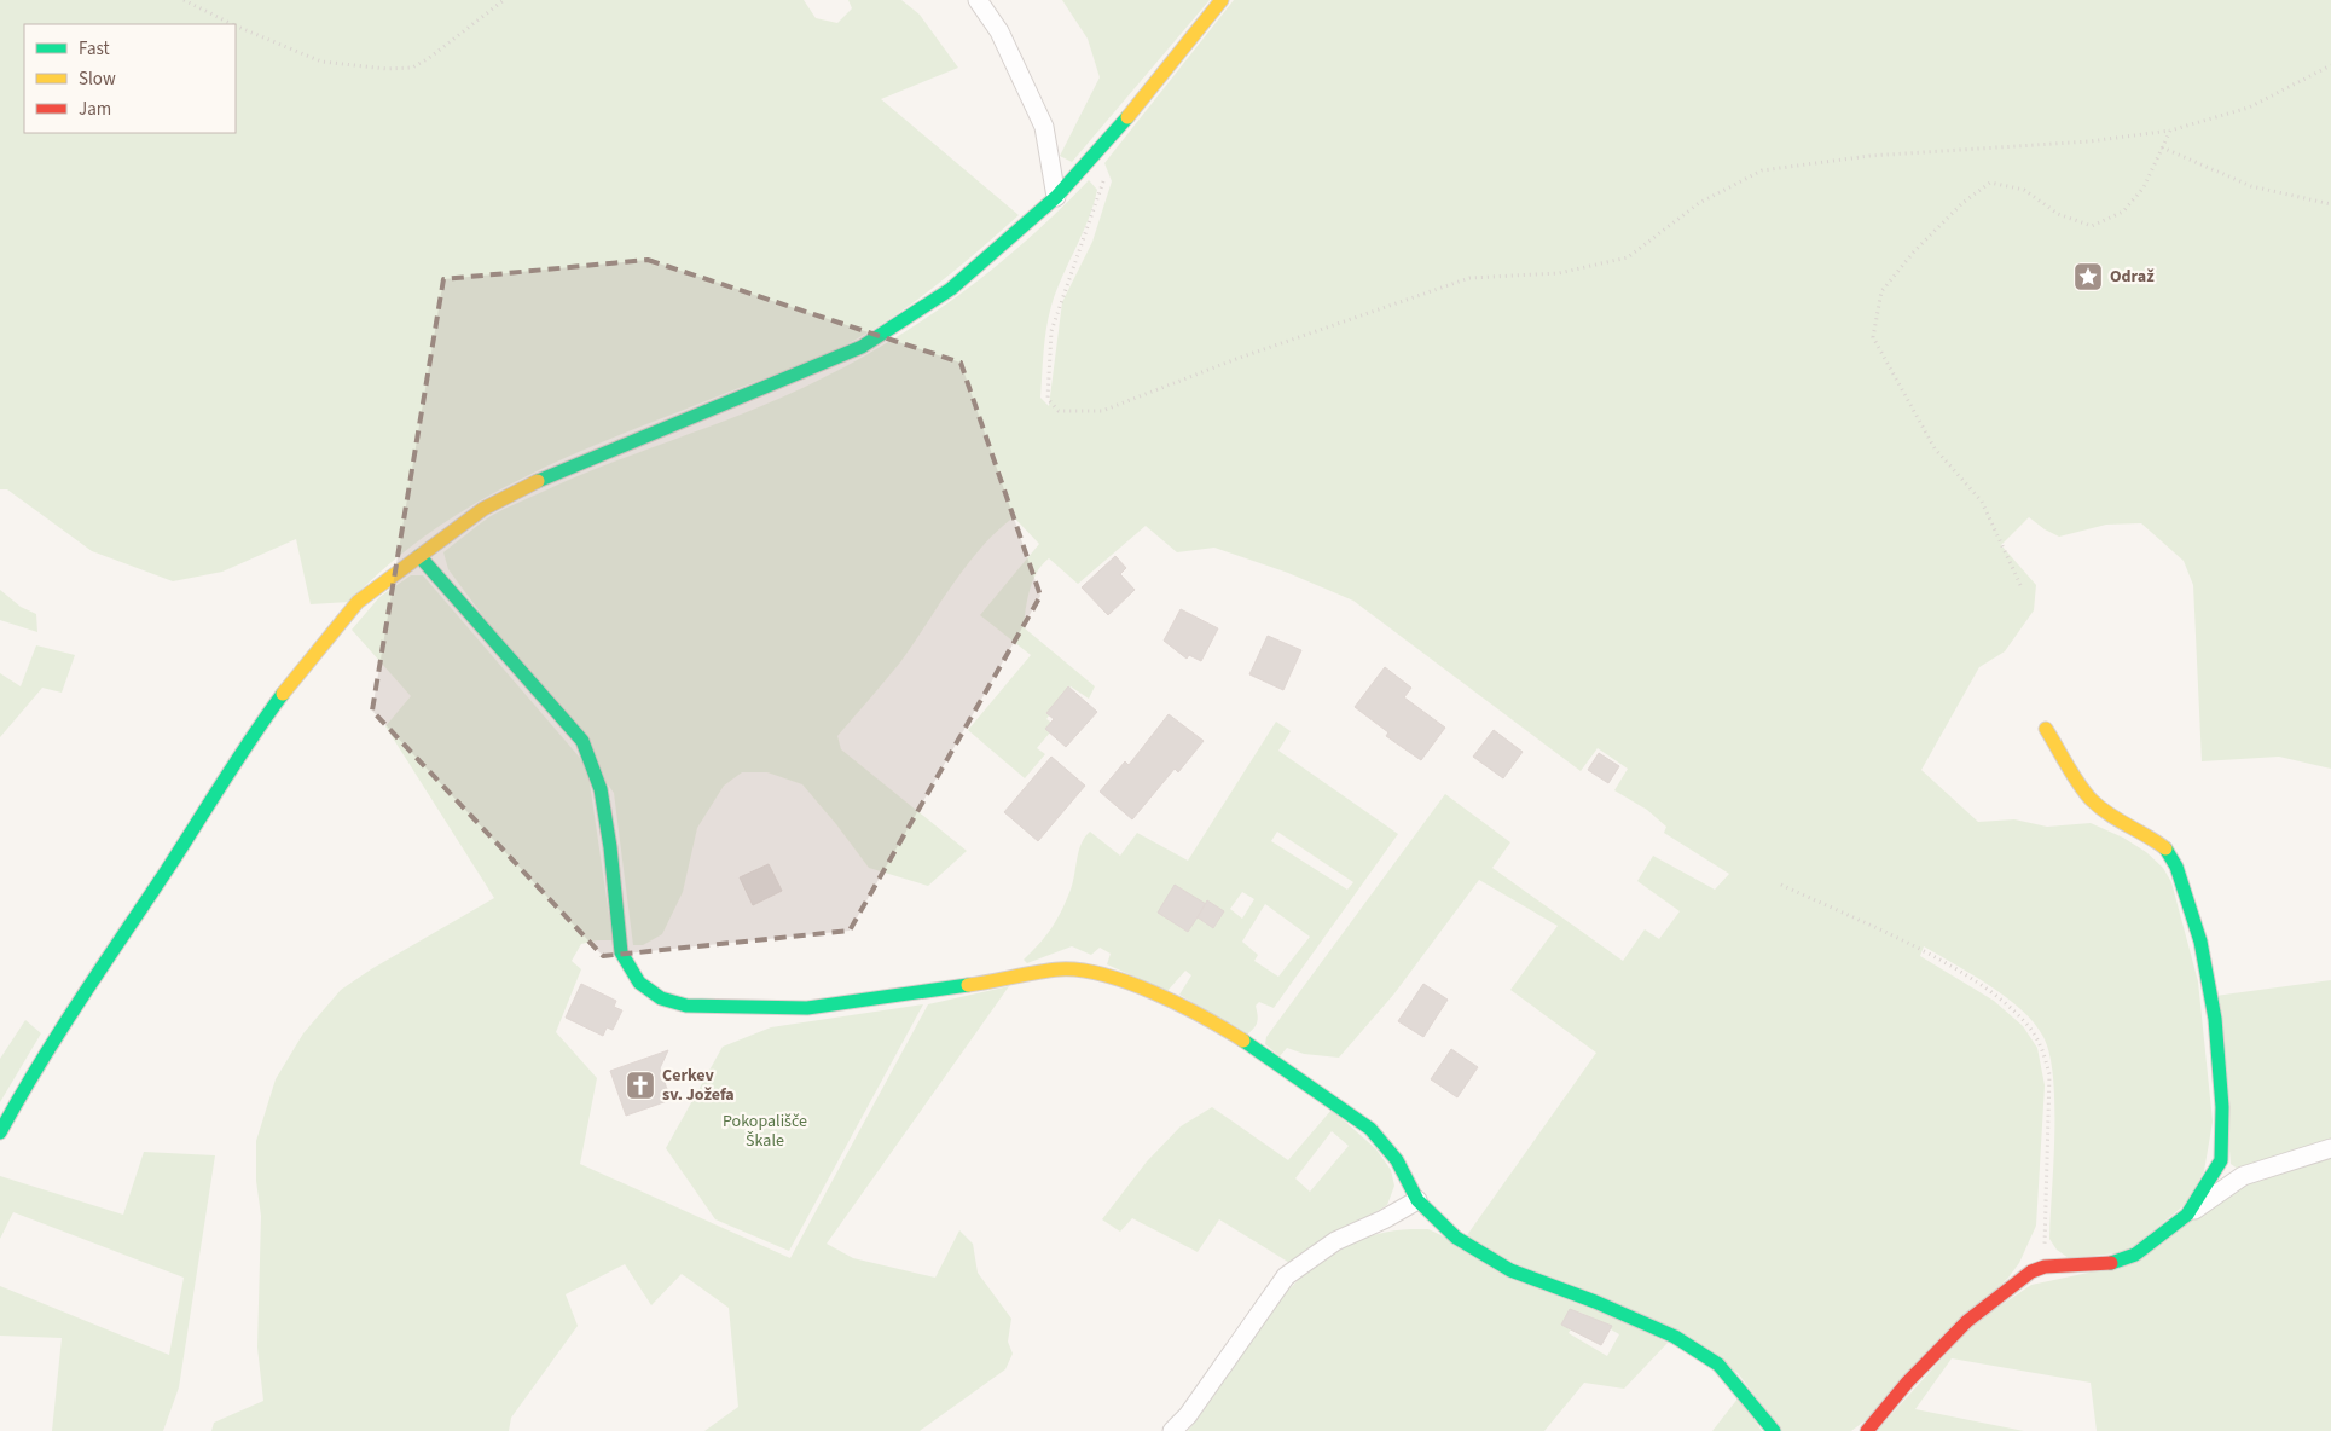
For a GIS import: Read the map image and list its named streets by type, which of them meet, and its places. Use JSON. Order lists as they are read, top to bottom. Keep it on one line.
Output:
{"parks":["Pokopališče Škale"],"places":{"place":["Odraž"],"church":["Cerkev sv. Jožefa"]},"legend":["Fast","Slow","Jam"]}
